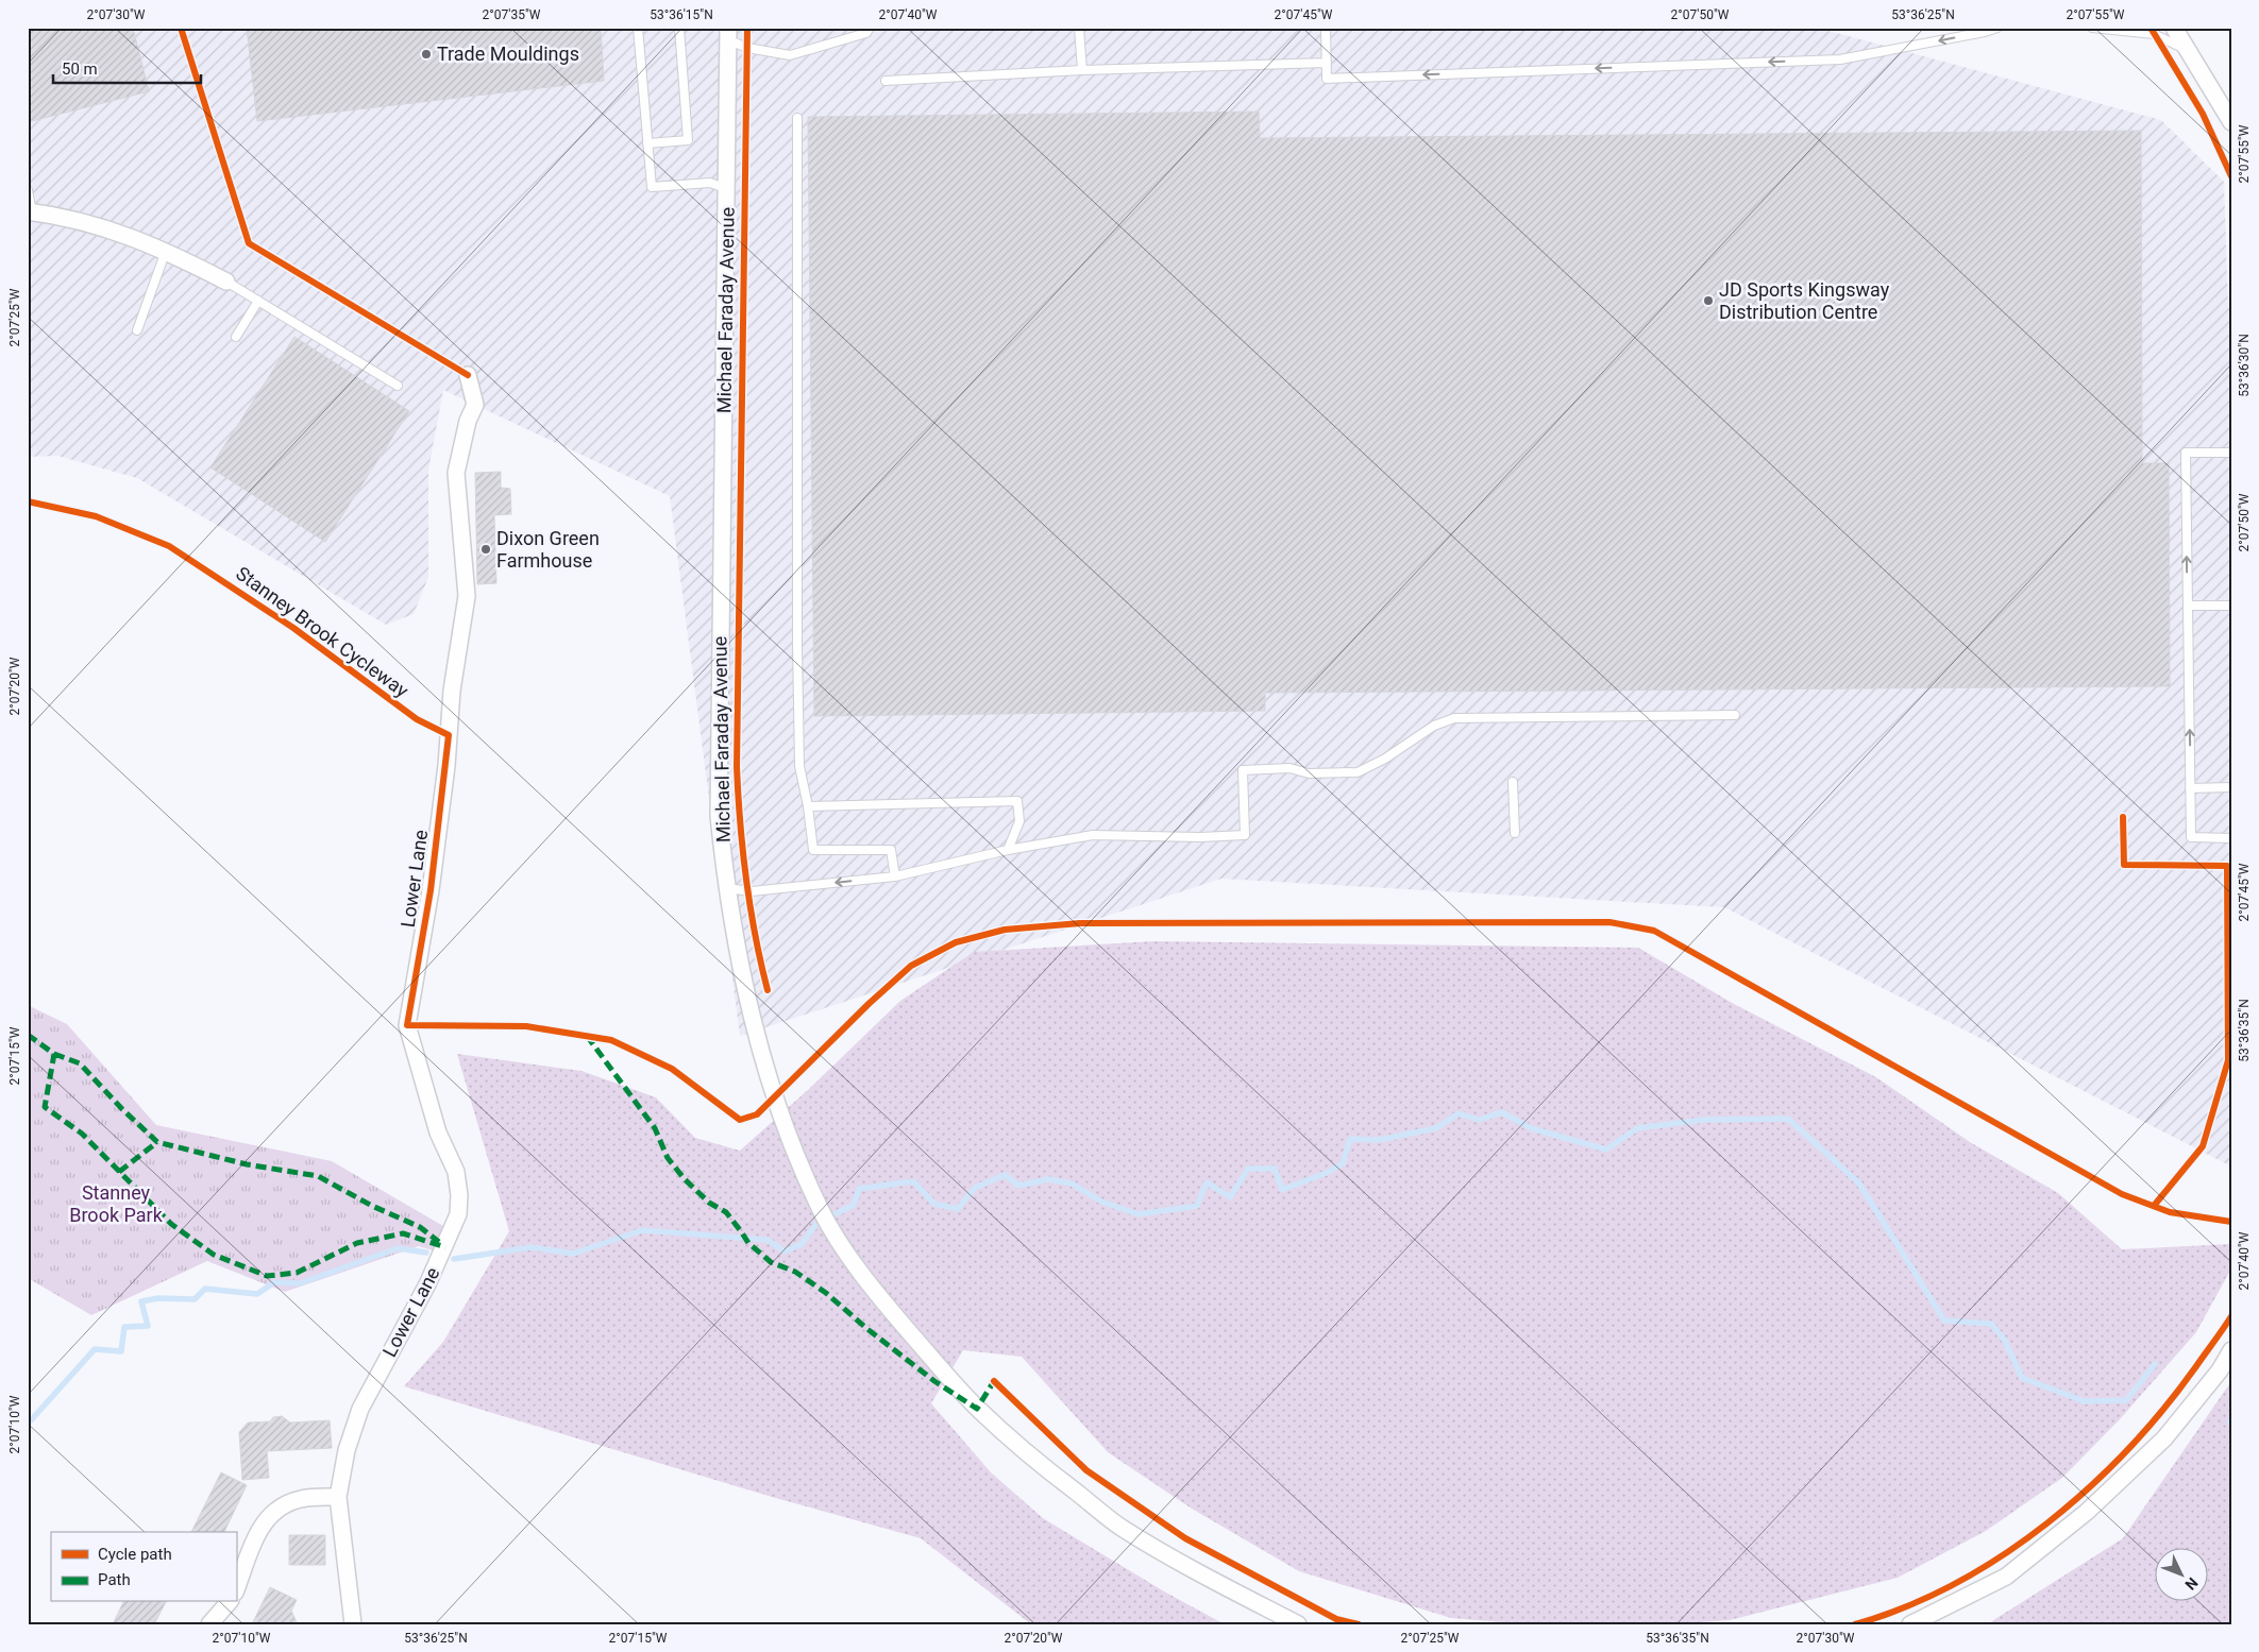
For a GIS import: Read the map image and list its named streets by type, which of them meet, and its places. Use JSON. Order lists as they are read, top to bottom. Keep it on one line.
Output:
{"streets":{"street":["Michael Faraday Avenue","Lower Lane"],"cycle path":["Stanney Brook Cycleway"]},"parks":["Stanney Brook Park"],"places":["Trade Mouldings","JD Sports Kingsway Distribution Centre","Dixon Green Farmhouse"],"legend":["Cycle path","Path"],"scale_bar":"50 m","north":"bottom right","coordinates":["2°07'30\"W","2°07'35\"W","53°36'15\"N","2°07'40\"W","2°07'45\"W","2°07'50\"W","53°36'25\"N","2°07'55\"W","2°07'25\"W","53°36'30\"N","2°07'20\"W","53°36'35\"N","2°07'15\"W","2°07'10\"W"]}
